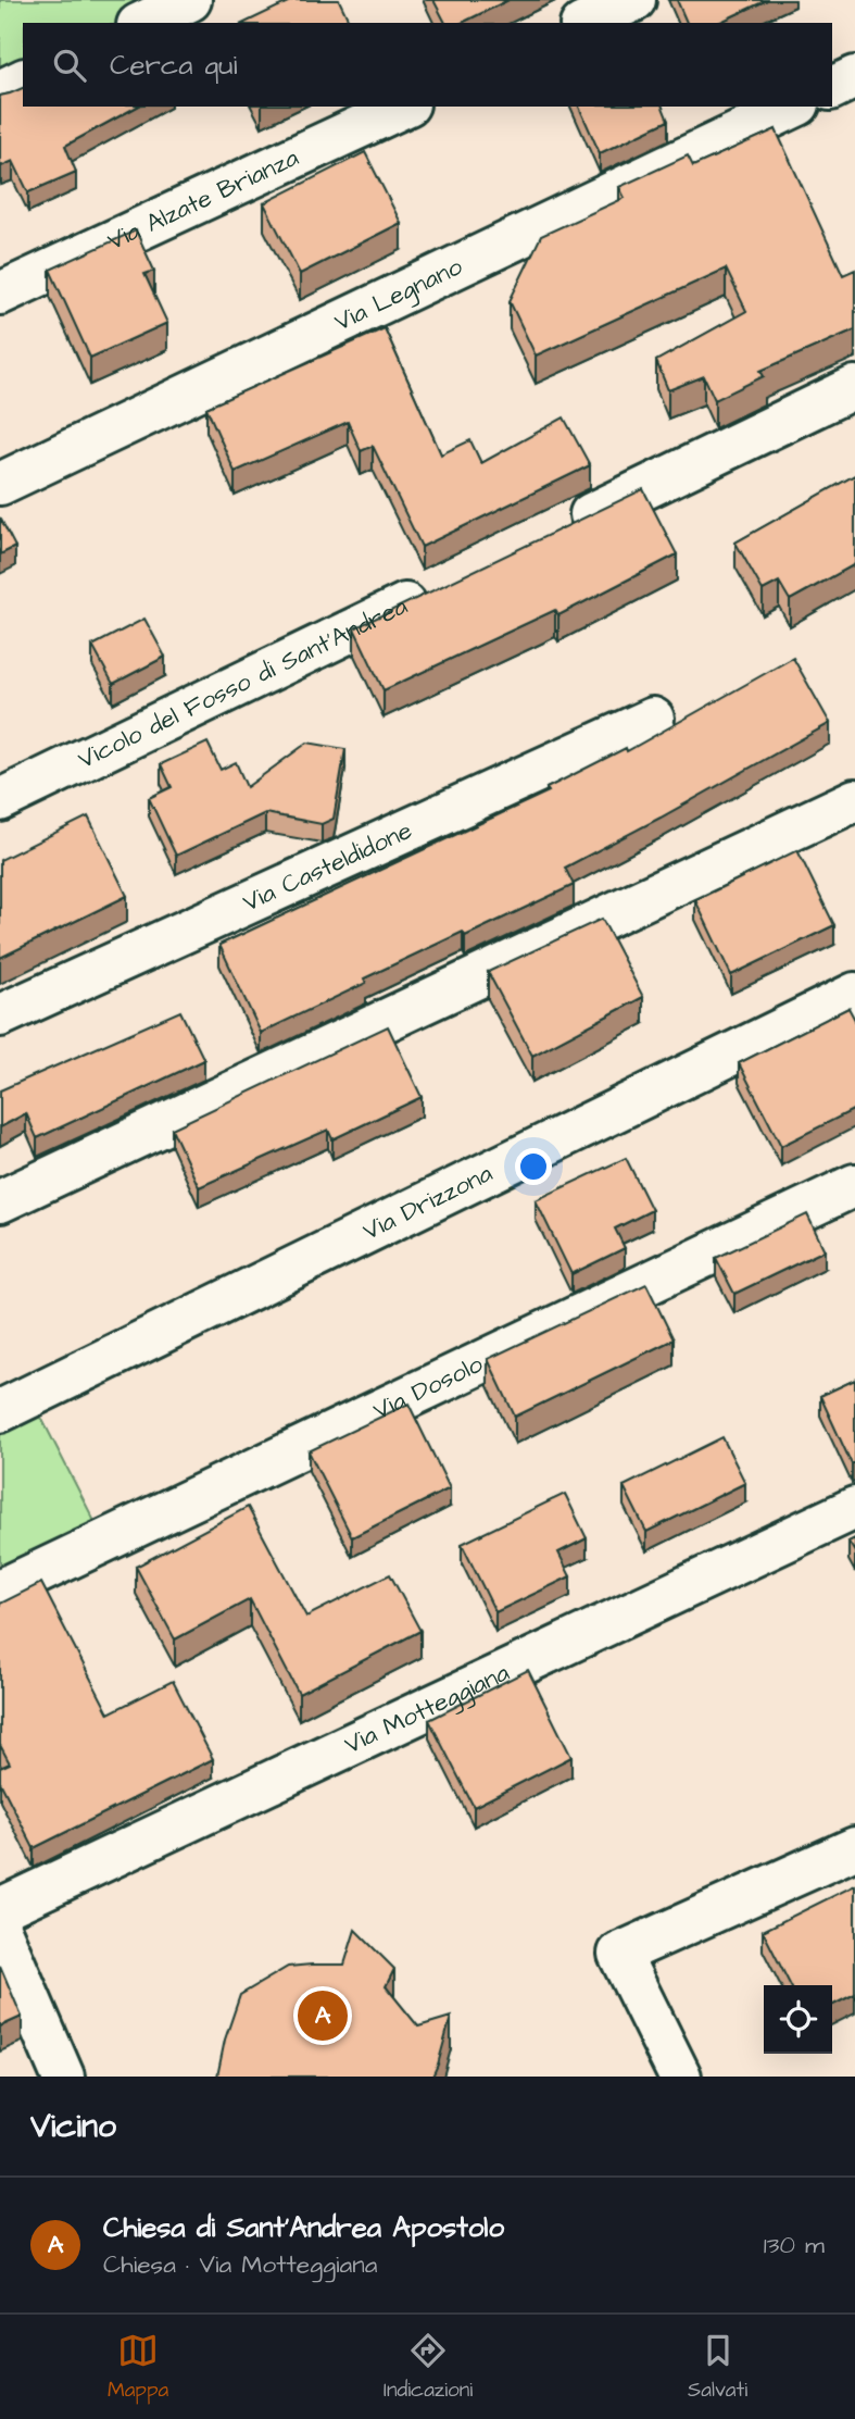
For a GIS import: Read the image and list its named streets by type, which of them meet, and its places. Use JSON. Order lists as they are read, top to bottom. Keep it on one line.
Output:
{"streets":{"street":["Via Alzate Brianza","Via Legnano","Vicolo del Fosso di Sant'Andrea","Via Casteldidone","Via Drizzona","Via Dosolo","Via Motteggiana"]},"page":{"search":"Cerca qui","pins":"A","heading":"Vicino","list":[{"mark":"A","name":"Chiesa di Sant'Andrea Apostolo","note":"Chiesa · Via Motteggiana","value":"130 m"}],"nav":["Mappa","Indicazioni","Salvati"]}}
